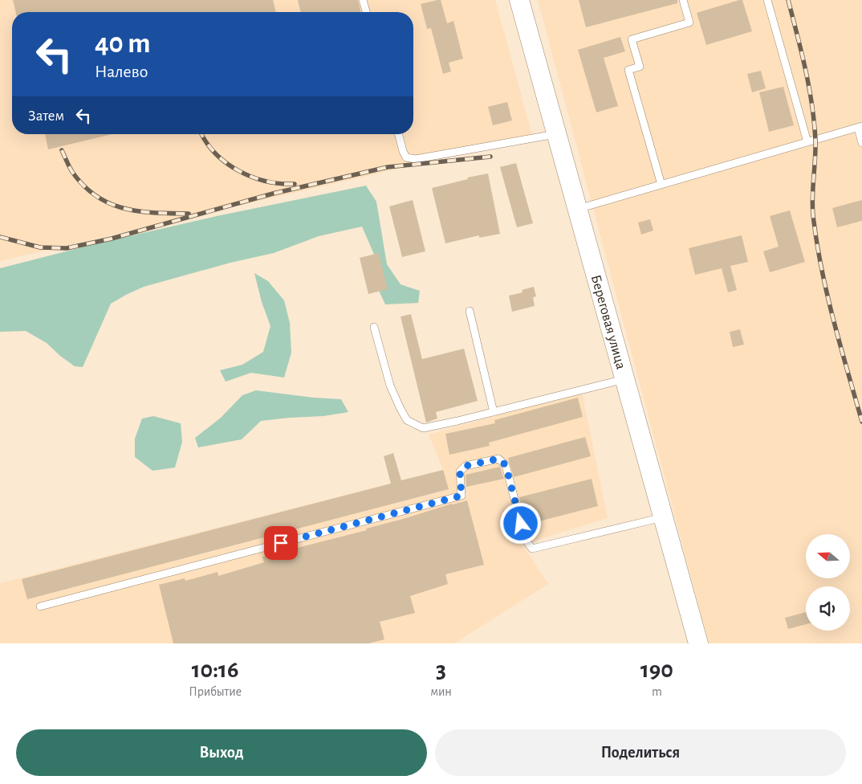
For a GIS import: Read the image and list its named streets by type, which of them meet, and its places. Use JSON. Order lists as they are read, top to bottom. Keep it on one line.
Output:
{"streets":{"street":["Береговая улица"]},"north":"left","page":{"turn":["40 m","Налево"],"then":"Затем","eta":["10:16","Прибытие","3","мин","190","m"],"buttons":["Выход","Поделиться"]}}
